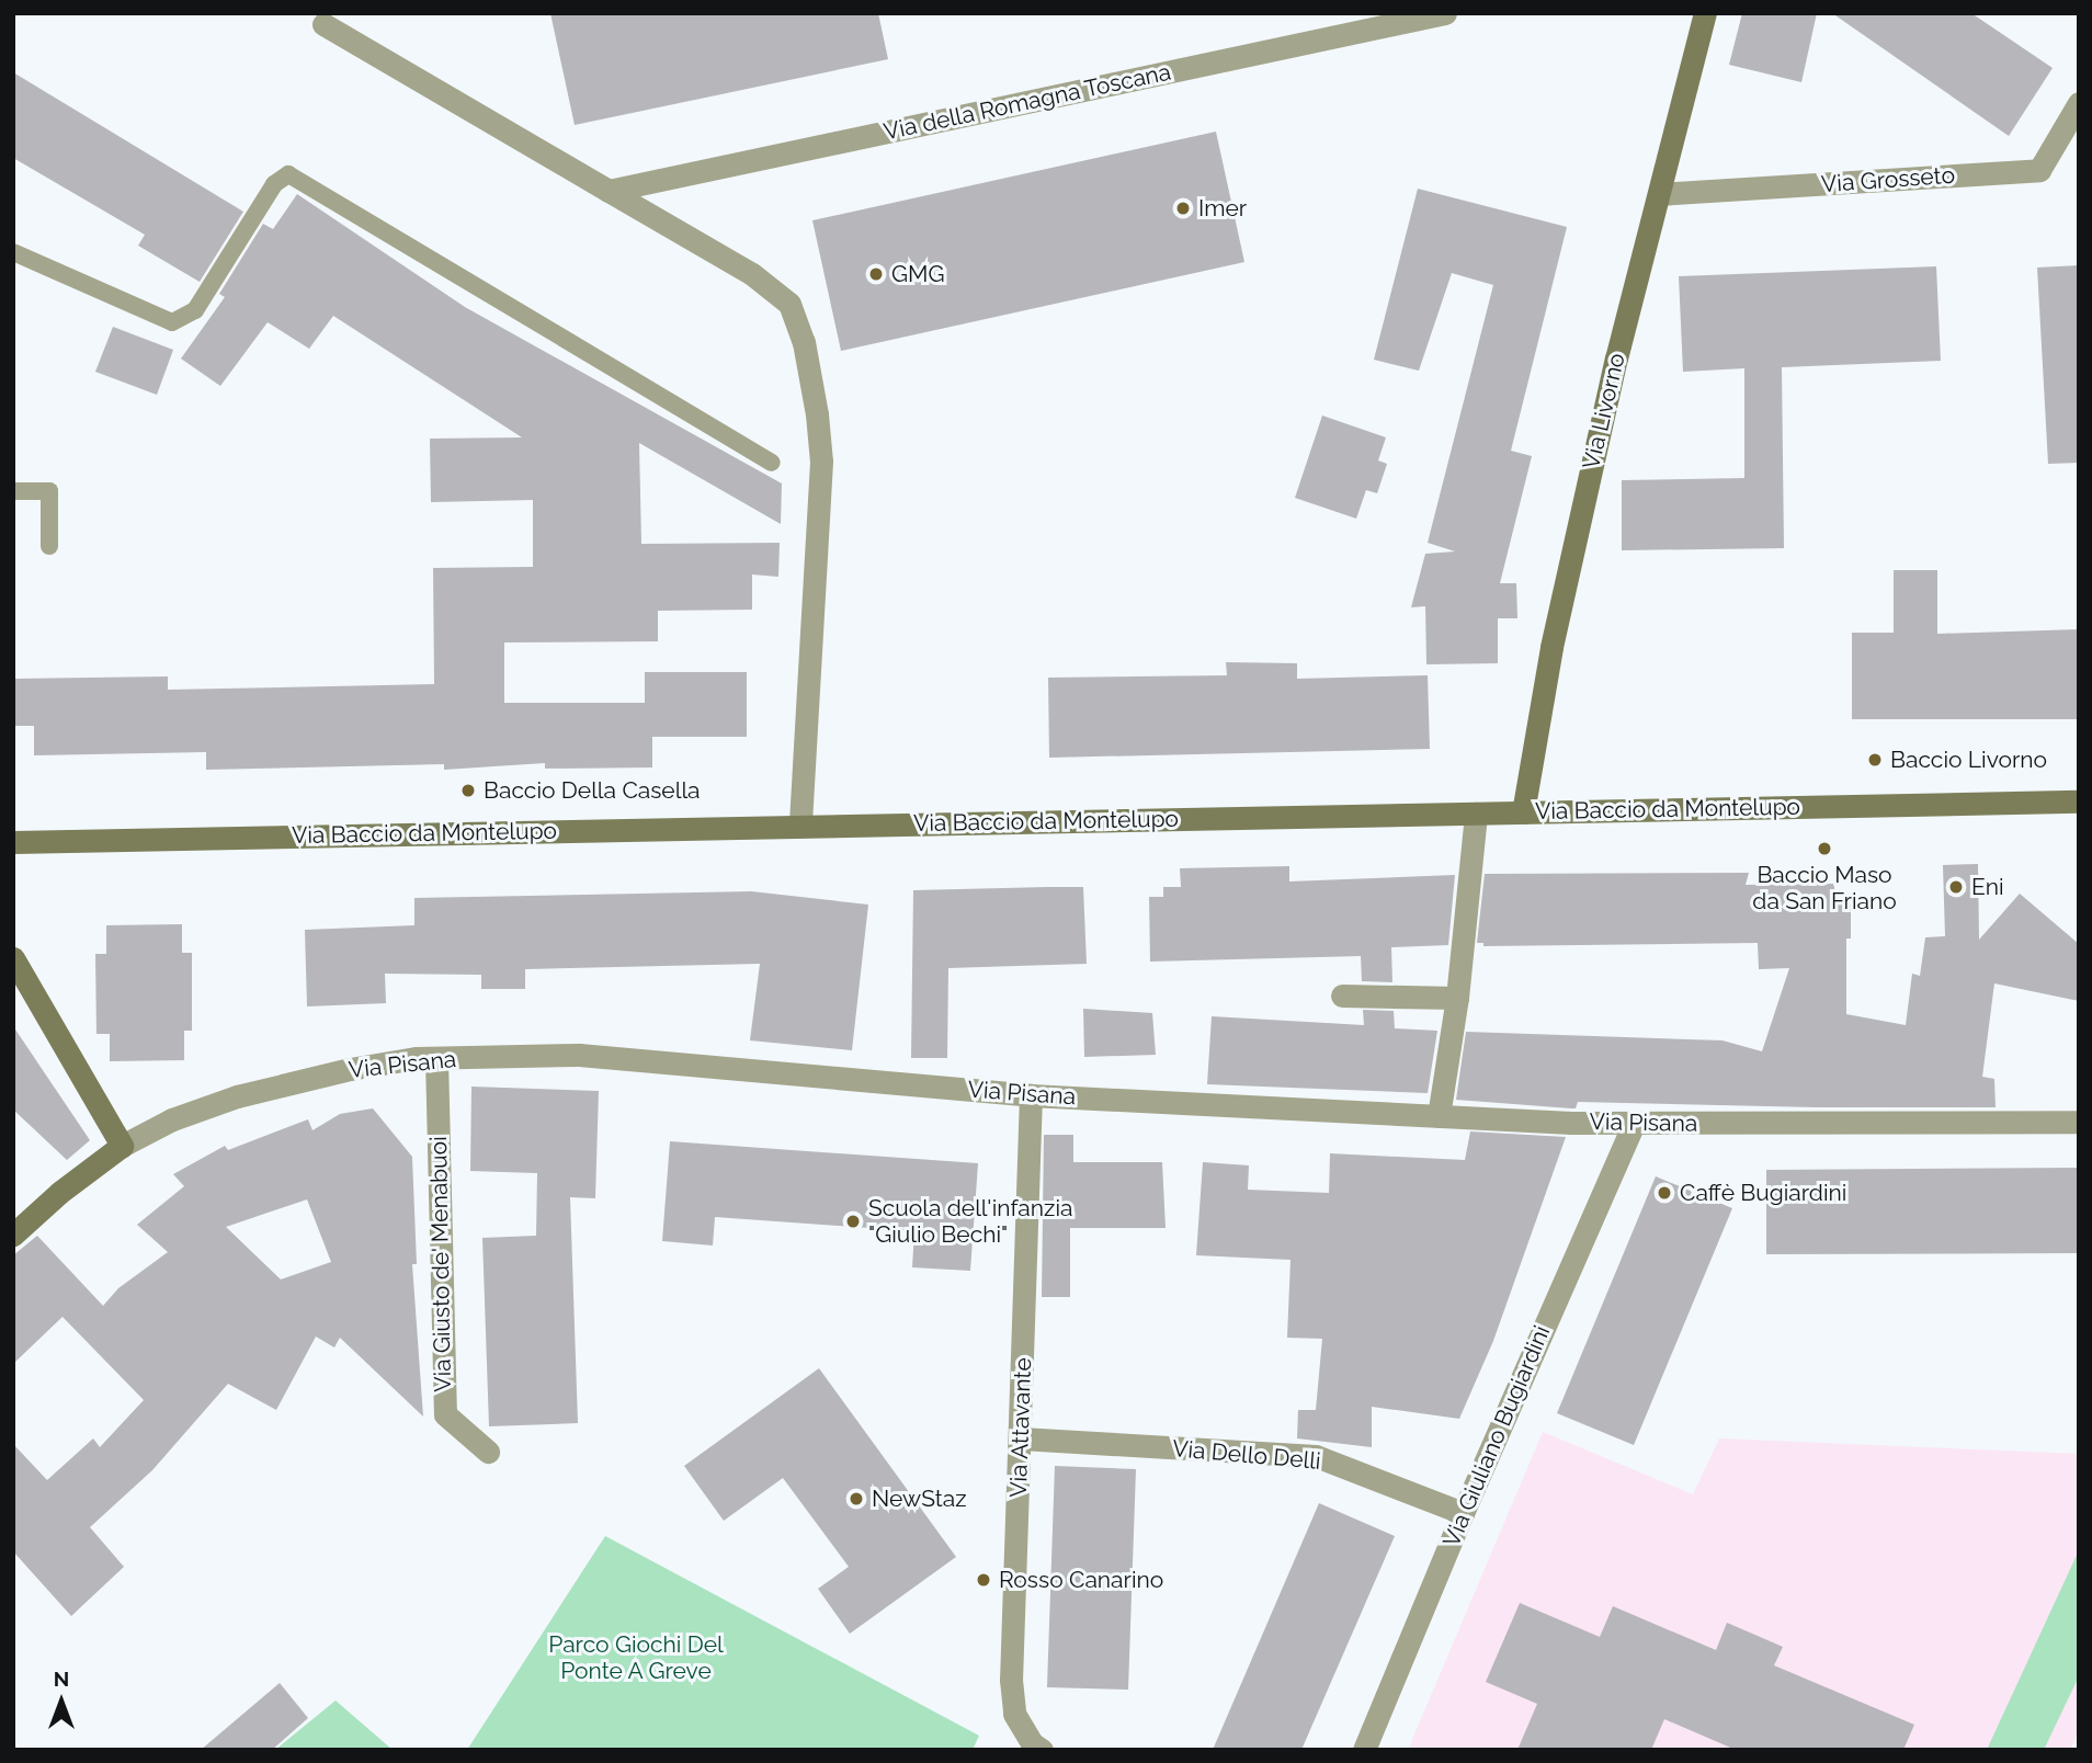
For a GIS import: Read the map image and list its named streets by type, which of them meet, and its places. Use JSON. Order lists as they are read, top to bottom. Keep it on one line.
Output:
{"streets":{"street":["Via della Romagna Toscana","Via Grosseto","Via Livorno","Via Baccio da Montelupo","Via Pisana","Via Giusto de' Menabuoi","Via Attavante","Via Giuliano Bugiardini","Via Dello Delli"]},"crossings":[["Via Grosseto","Via Livorno"],["Via Livorno","Via Baccio da Montelupo"],["Via Pisana","Via Giusto de' Menabuoi"],["Via Pisana","Via Attavante"],["Via Pisana","Via Giuliano Bugiardini"],["Via Attavante","Via Dello Delli"],["Via Giuliano Bugiardini","Via Dello Delli"]],"parks":["Parco Giochi Del Ponte A Greve"],"places":["Imer","GMG","Baccio Livorno","Baccio Della Casella","Baccio Maso da San Friano","Eni","Caffè Bugiardini","Scuola dell'infanzia \"Giulio Bechi\"","NewStaz","Rosso Canarino"],"north":"top"}
